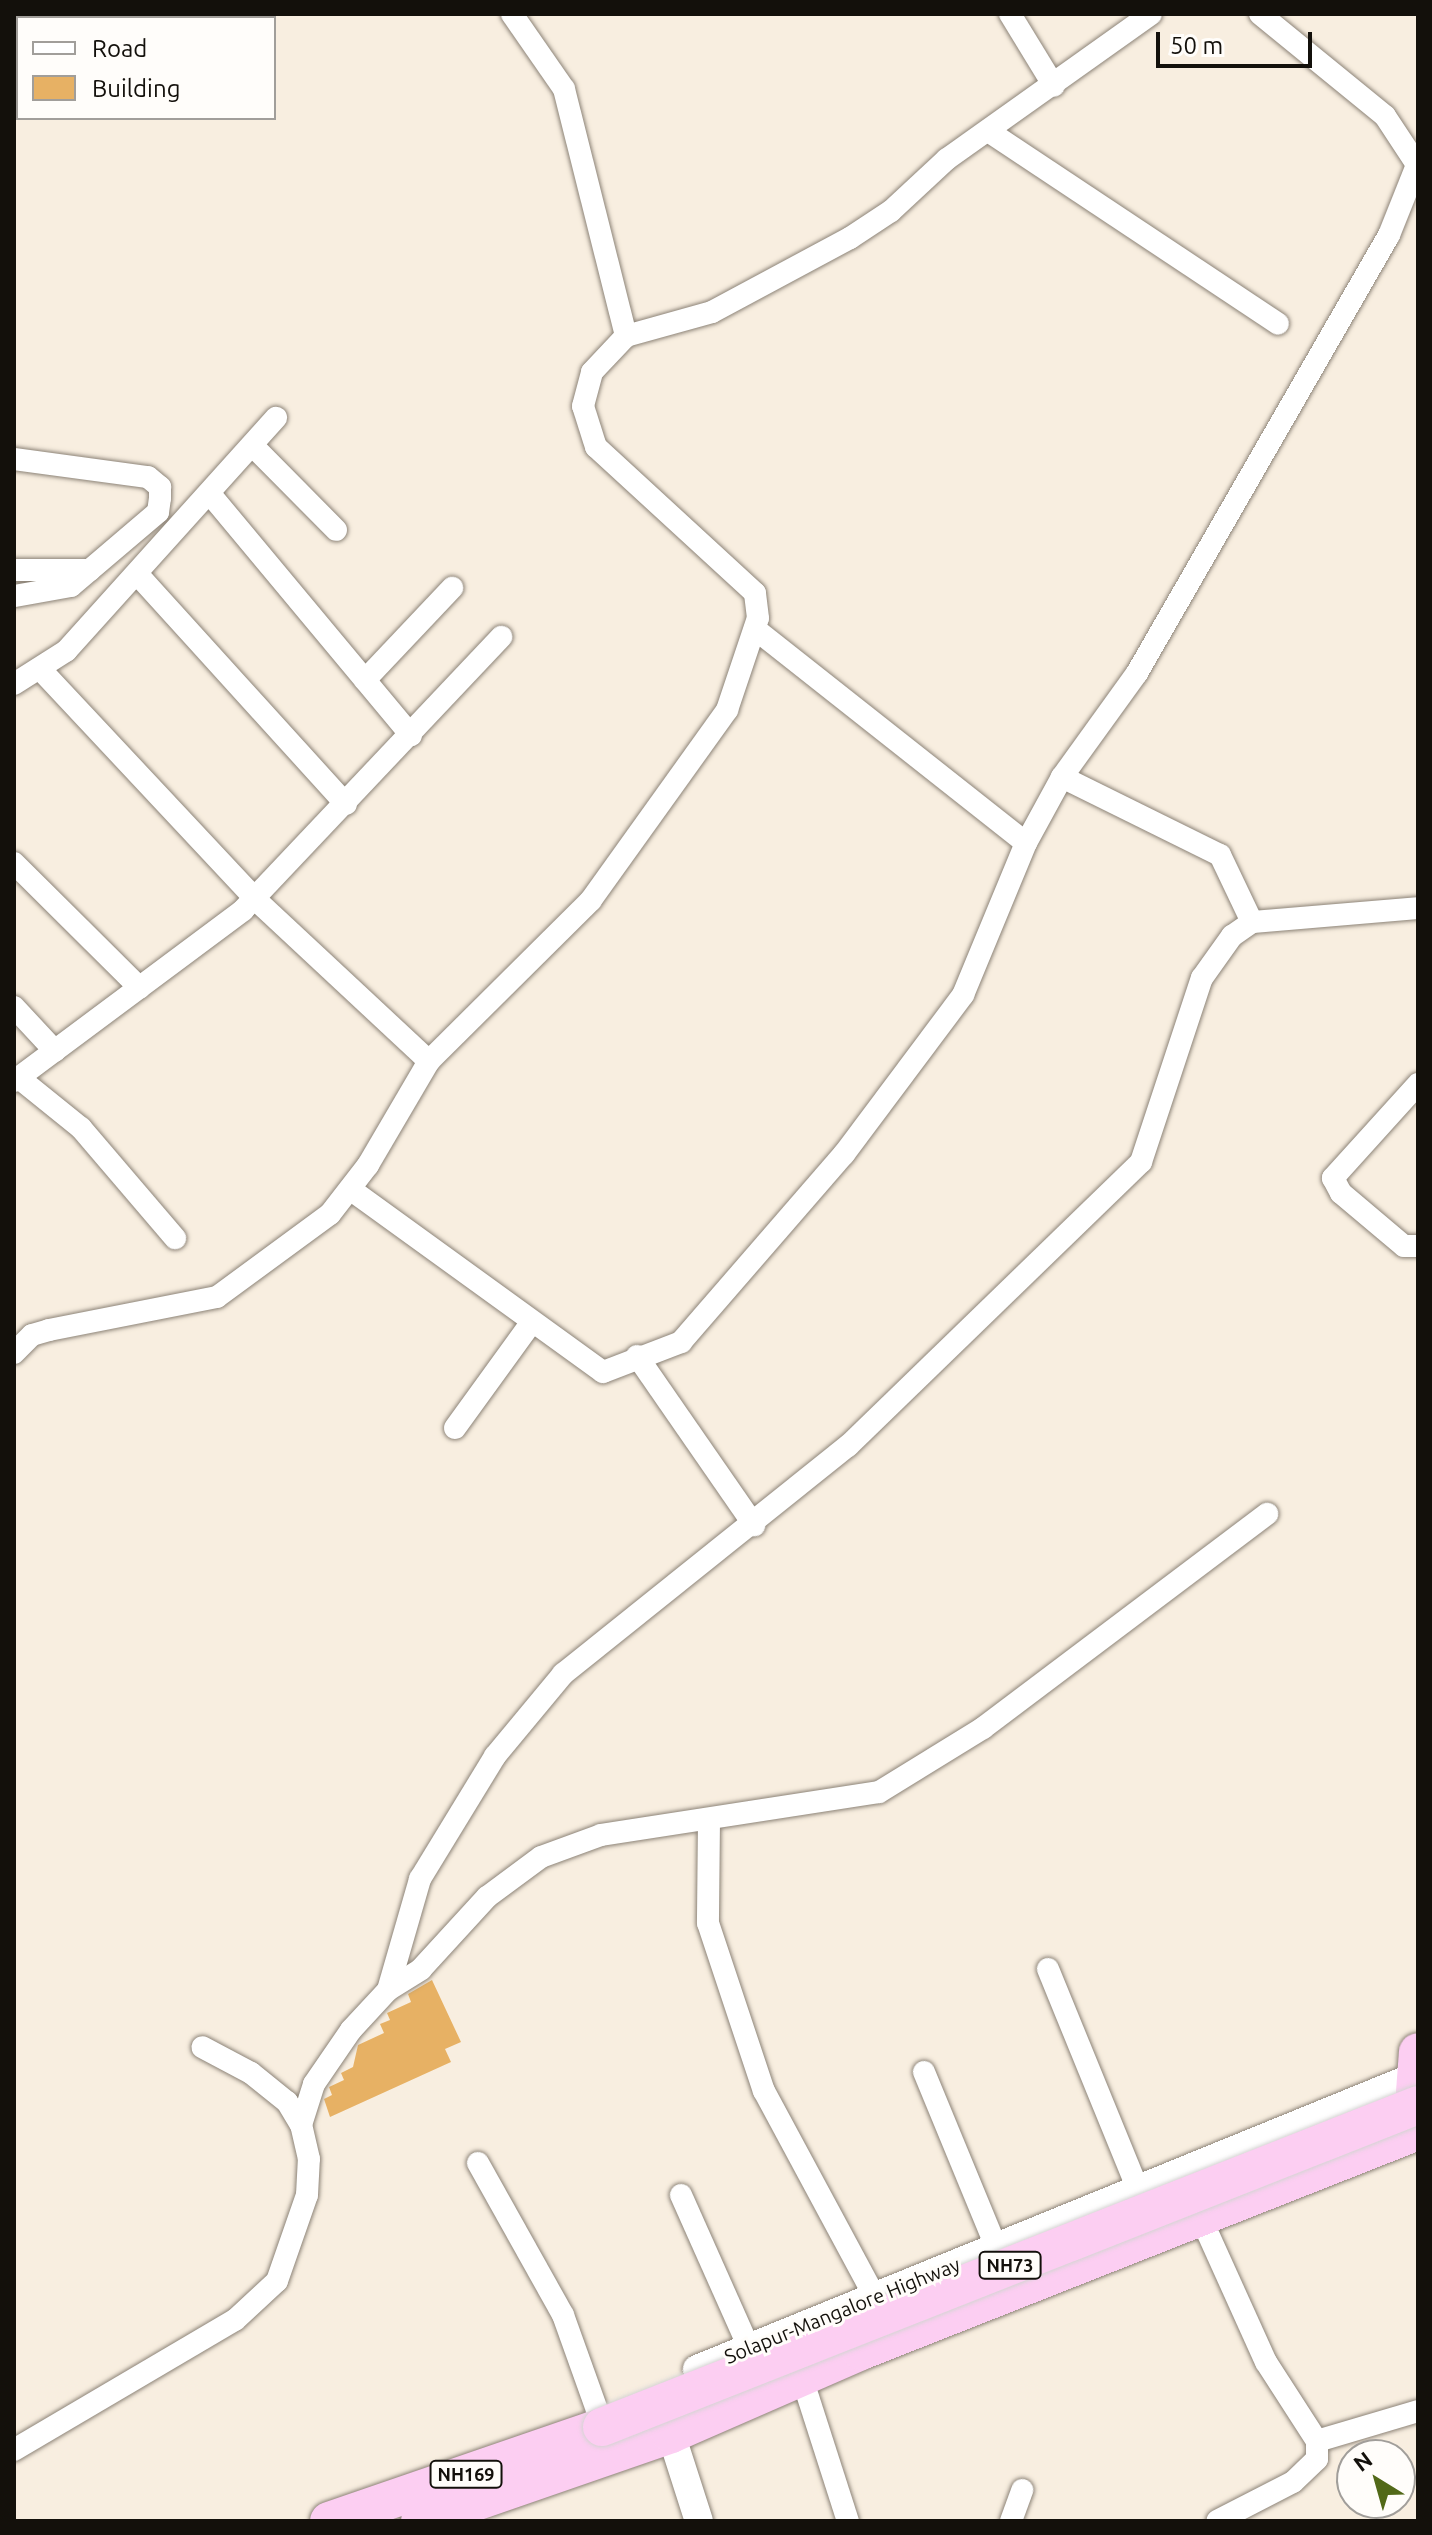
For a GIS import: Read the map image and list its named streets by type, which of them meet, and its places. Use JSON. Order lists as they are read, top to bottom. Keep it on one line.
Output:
{"streets":{"highway":["NH73","NH169"],"street":["Solapur-Mangalore Highway"]},"crossings":[["NH73","Solapur-Mangalore Highway"],["NH73","NH169"],["Solapur-Mangalore Highway","NH169"]],"legend":["Road","Building"],"scale_bar":"50 m","north":"top left"}
